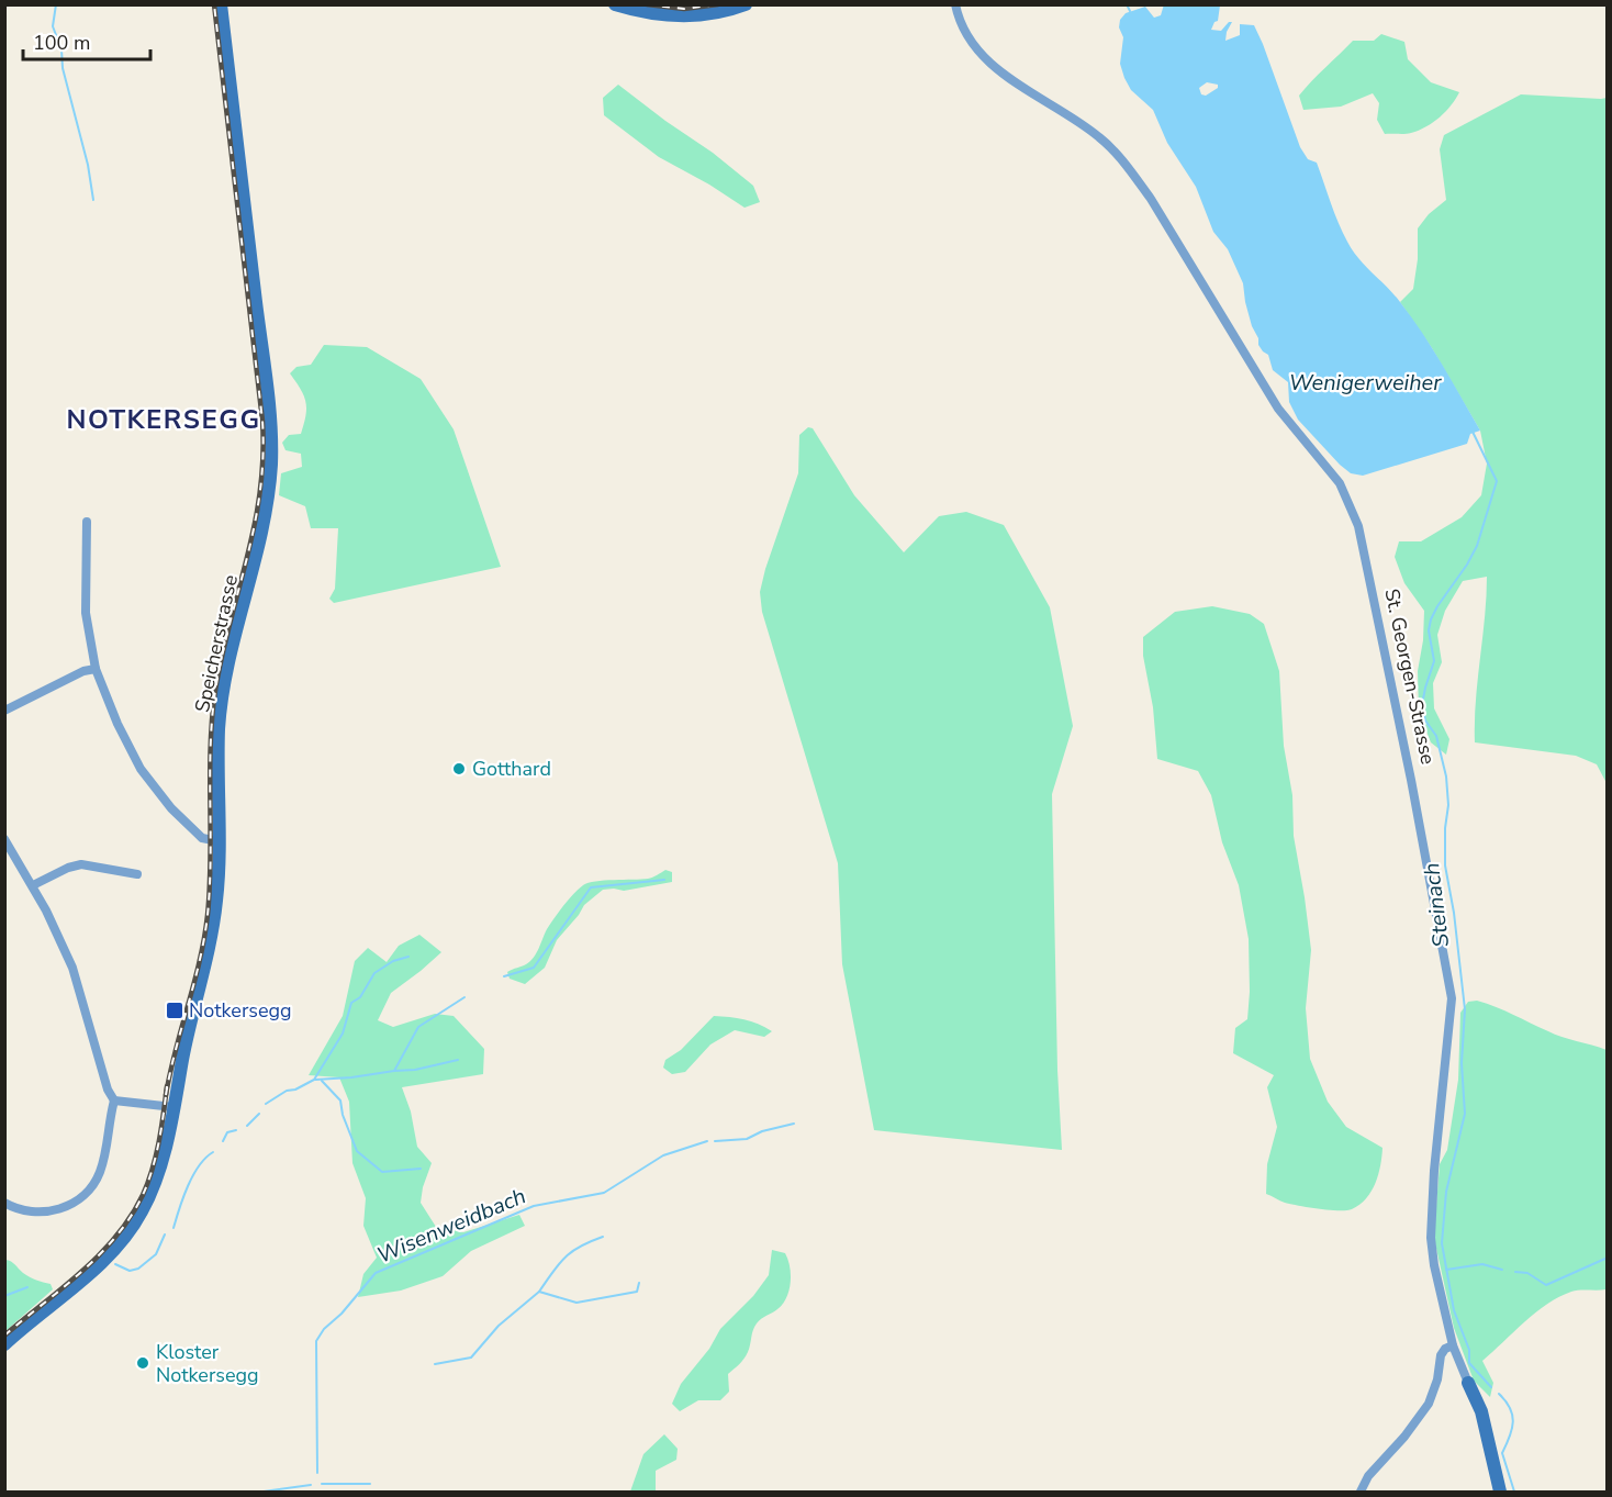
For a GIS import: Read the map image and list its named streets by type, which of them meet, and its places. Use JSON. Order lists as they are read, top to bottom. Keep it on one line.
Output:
{"streets":{"main road":["Speicherstrasse","St. Georgen-Strasse"]},"districts":["NOTKERSEGG"],"water":["Wenigerweiher","Steinach","Wisenweidbach"],"places":{"other":["Gotthard","Kloster Notkersegg"],"transit":["Notkersegg"]},"scale_bar":"100 m"}
